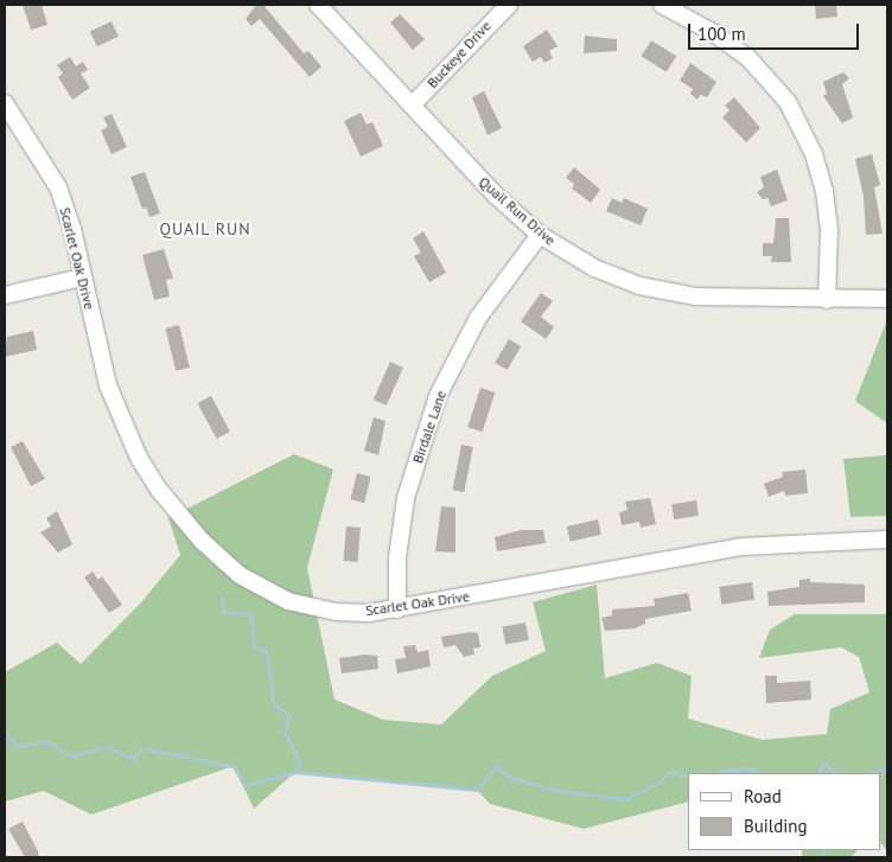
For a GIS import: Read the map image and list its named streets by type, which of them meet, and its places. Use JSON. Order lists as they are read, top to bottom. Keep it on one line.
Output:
{"streets":{"street":["Buckeye Drive","Quail Run Drive","Scarlet Oak Drive","Birdale Lane"]},"crossings":[["Buckeye Drive","Quail Run Drive"],["Quail Run Drive","Birdale Lane"],["Scarlet Oak Drive","Birdale Lane"]],"districts":["QUAIL RUN"],"legend":["Road","Building"],"scale_bar":"100 m"}
